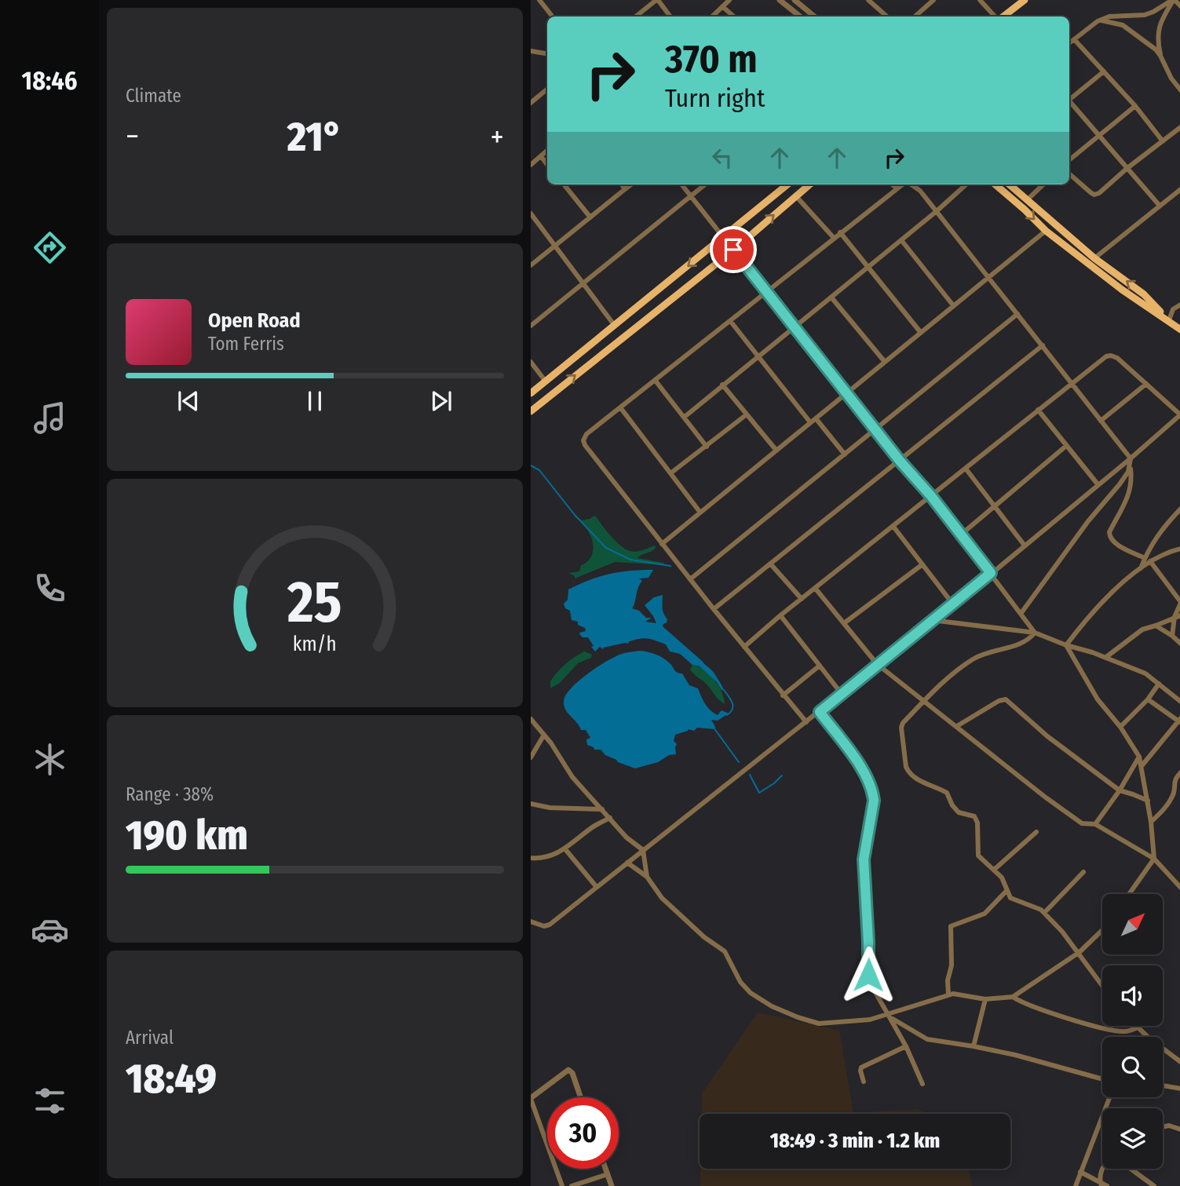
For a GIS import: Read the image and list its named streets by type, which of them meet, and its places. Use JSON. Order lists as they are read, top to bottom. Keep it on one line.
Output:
{"north":"top right","page":{"tabs":"18:46","tile":["Climate",["Range · 38%","190 km"],["Arrival","18:49"]],"turn":["370 m","Turn right"],"heat":["−","21°","+"],"song":["Open Road","Tom Ferris"],"limit":"30","trip":"18:49 · 3 min · 1.2 km","gauge":["25","km/h"]}}
